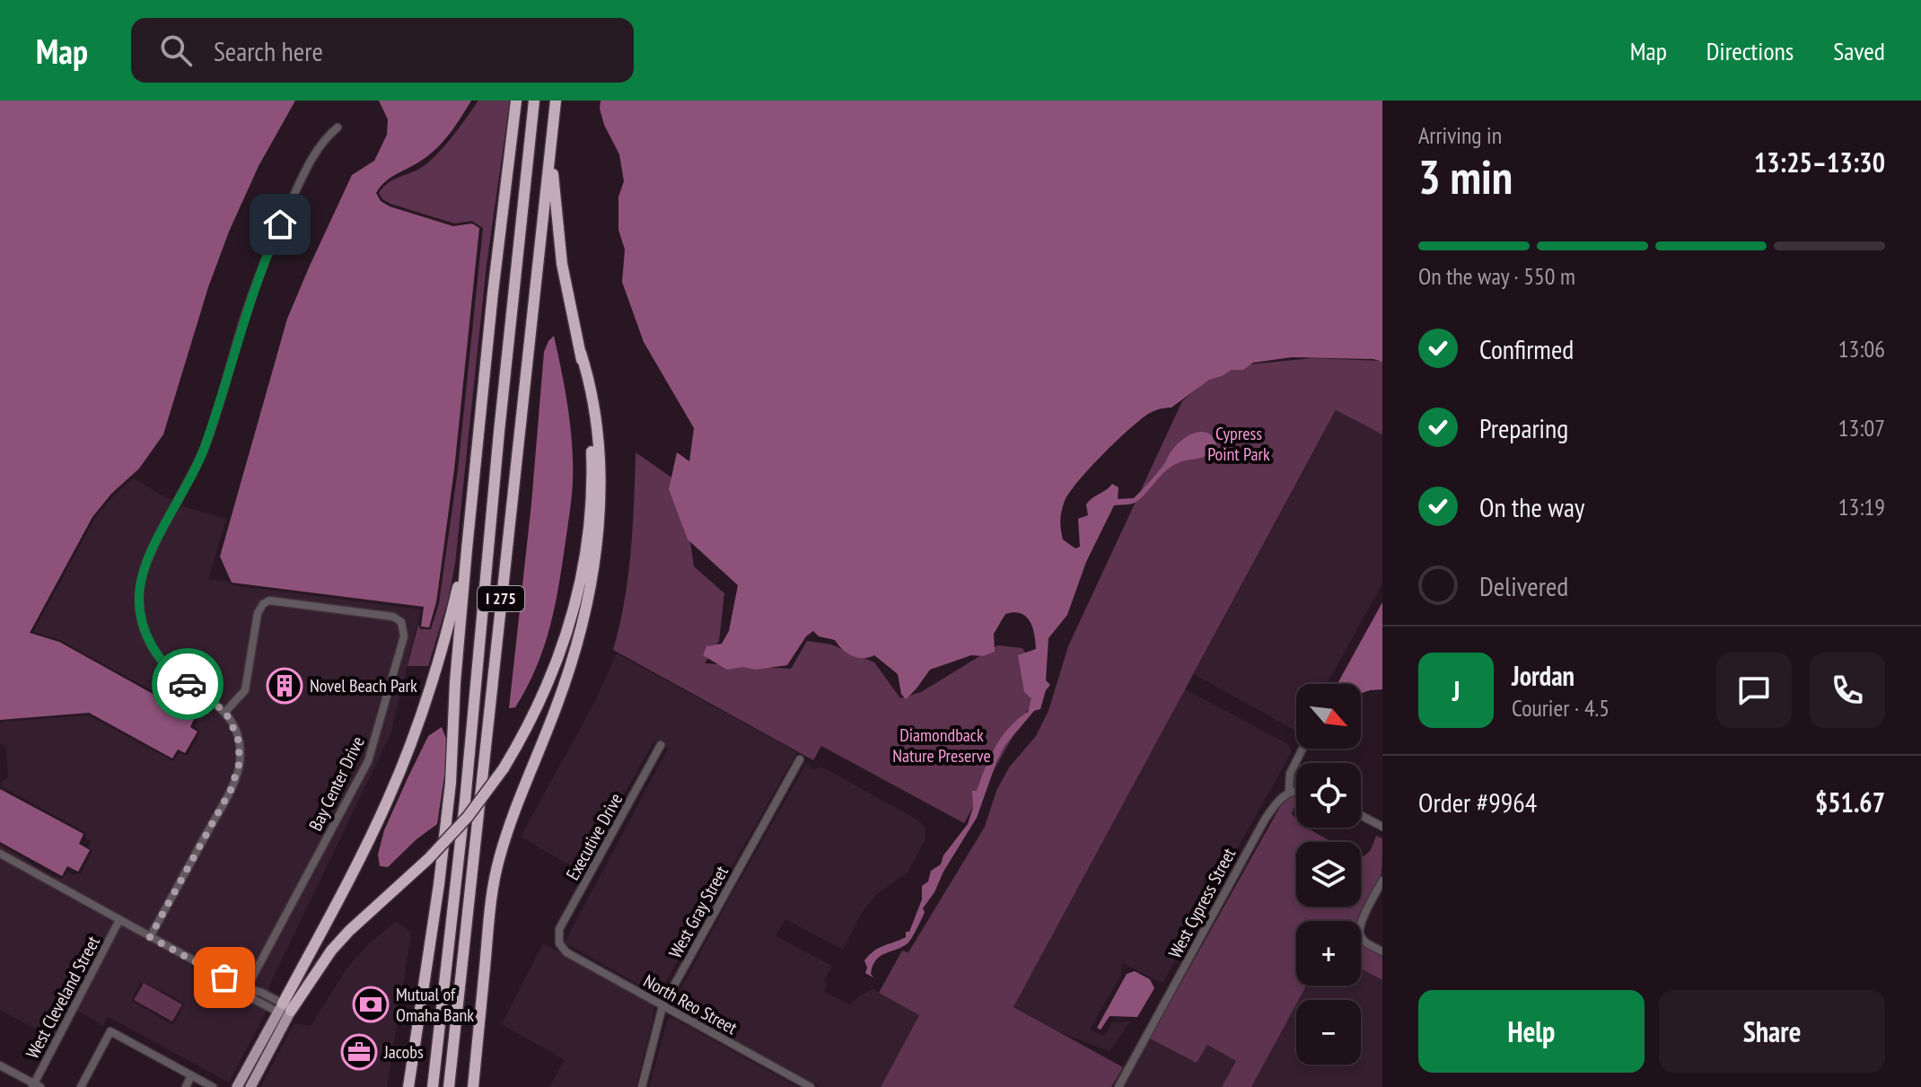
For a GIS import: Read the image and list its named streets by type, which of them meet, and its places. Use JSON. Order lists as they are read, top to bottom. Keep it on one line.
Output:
{"streets":{"highway":["I 275"],"street":["Bay Center Drive","Executive Drive","West Cypress Street","West Gray Street","West Cleveland Street","North Reo Street"]},"crossings":[["Executive Drive","North Reo Street"],["West Gray Street","North Reo Street"]],"parks":["Cypress Point Park","Diamondback Nature Preserve"],"places":{"building":["Novel Beach Park"],"bank":["Mutual of Omaha Bank"],"office":["Jacobs"]},"north":"bottom right","page":{"header":"Map","search":"Search here","nav":["Map","Directions","Saved"],"heading":["3 min","Arriving in","13:25–13:30"],"panel":["Jordan","Courier · 4.5","Order #9964","$51.67"],"bar":"On the way · 550 m","list":[["Confirmed","13:06"],["Preparing","13:07"],["On the way","13:19"],"Delivered"],"round":"J","map_buttons":["+","−"],"buttons":["Help","Share"]}}
